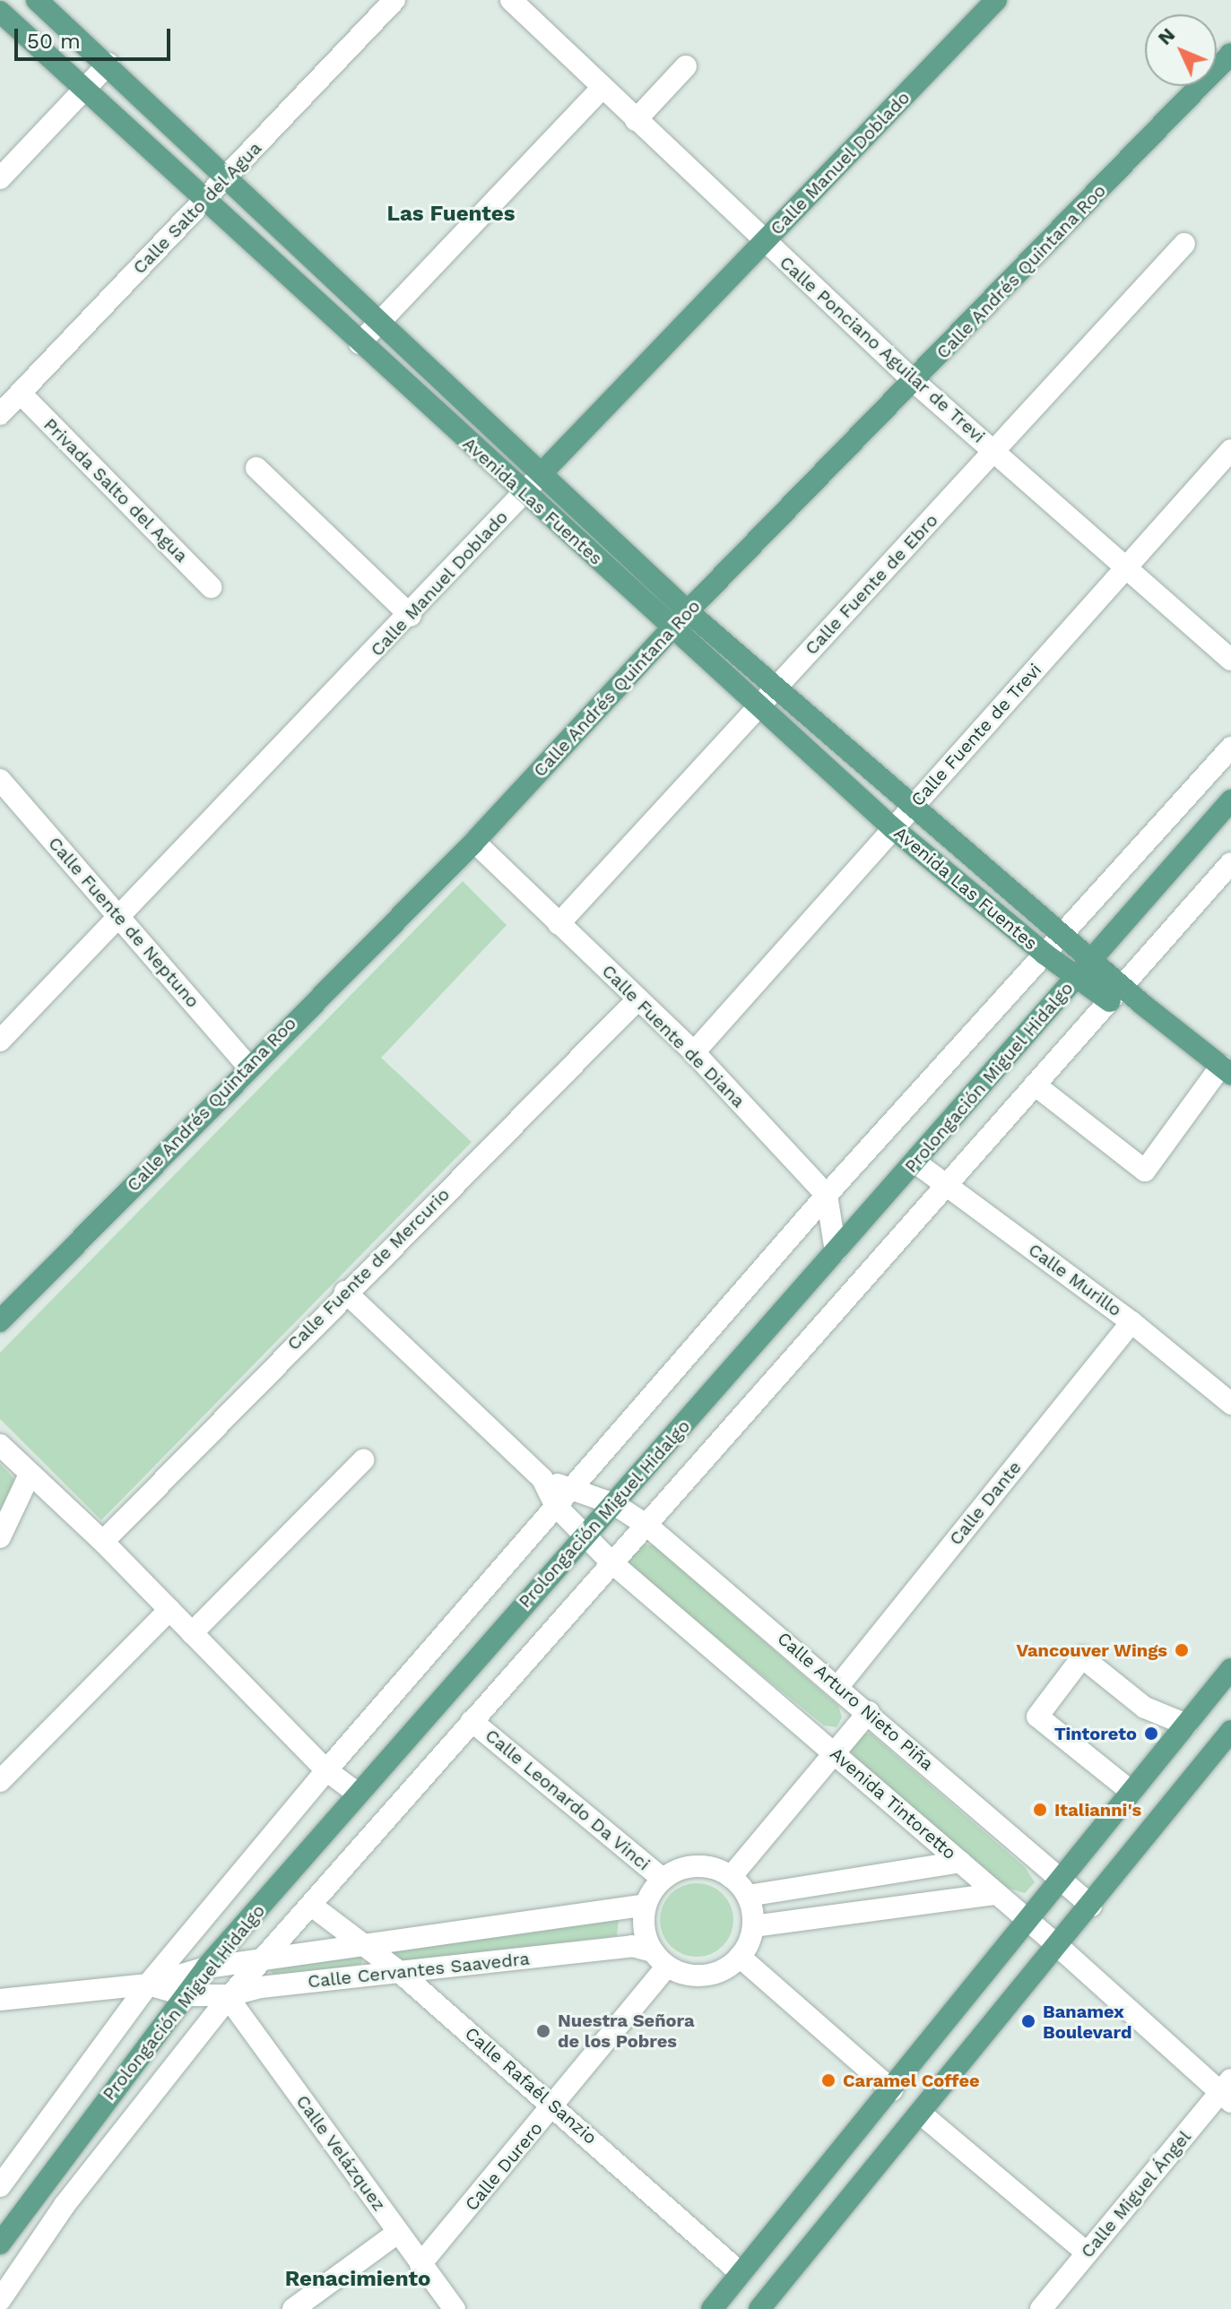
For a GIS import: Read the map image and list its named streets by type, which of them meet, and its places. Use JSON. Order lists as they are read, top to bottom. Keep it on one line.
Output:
{"streets":{"main road":["Calle Manuel Doblado","Calle Andrés Quintana Roo","Avenida Las Fuentes","Prolongación Miguel Hidalgo"],"street":["Calle Salto del Agua","Calle Ponciano Aguilar de Trevi","Privada Salto del Agua","Calle Fuente de Ebro","Calle Fuente de Trevi","Calle Fuente de Neptuno","Calle Fuente de Diana","Calle Fuente de Mercurio","Calle Murillo","Calle Dante","Calle Arturo Nieto Piña","Calle Leonardo Da Vinci","Avenida Tintoretto","Calle Cervantes Saavedra","Calle Rafaél Sanzio","Calle Velázquez","Calle Durero","Calle Miguel Ángel"]},"crossings":[["Calle Manuel Doblado","Calle Ponciano Aguilar de Trevi"],["Calle Manuel Doblado","Avenida Las Fuentes"],["Calle Manuel Doblado","Calle Fuente de Neptuno"],["Calle Salto del Agua","Privada Salto del Agua"],["Calle Salto del Agua","Avenida Las Fuentes"],["Calle Andrés Quintana Roo","Calle Ponciano Aguilar de Trevi"],["Calle Andrés Quintana Roo","Avenida Las Fuentes"],["Calle Andrés Quintana Roo","Calle Fuente de Neptuno"],["Calle Andrés Quintana Roo","Calle Fuente de Diana"],["Calle Ponciano Aguilar de Trevi","Calle Fuente de Ebro"],["Calle Ponciano Aguilar de Trevi","Calle Fuente de Trevi"],["Avenida Las Fuentes","Calle Fuente de Ebro"],["Avenida Las Fuentes","Calle Fuente de Trevi"],["Avenida Las Fuentes","Prolongación Miguel Hidalgo"],["Calle Fuente de Ebro","Calle Fuente de Diana"],["Calle Fuente de Trevi","Calle Fuente de Diana"],["Calle Fuente de Diana","Calle Fuente de Mercurio"],["Prolongación Miguel Hidalgo","Calle Murillo"],["Prolongación Miguel Hidalgo","Calle Arturo Nieto Piña"],["Prolongación Miguel Hidalgo","Calle Leonardo Da Vinci"],["Prolongación Miguel Hidalgo","Avenida Tintoretto"],["Prolongación Miguel Hidalgo","Calle Cervantes Saavedra"],["Prolongación Miguel Hidalgo","Calle Rafaél Sanzio"],["Prolongación Miguel Hidalgo","Calle Velázquez"],["Calle Murillo","Calle Dante"],["Calle Dante","Calle Arturo Nieto Piña"],["Calle Leonardo Da Vinci","Calle Cervantes Saavedra"],["Calle Leonardo Da Vinci","Calle Durero"],["Avenida Tintoretto","Calle Miguel Ángel"],["Calle Cervantes Saavedra","Calle Rafaél Sanzio"],["Calle Cervantes Saavedra","Calle Velázquez"],["Calle Cervantes Saavedra","Calle Durero"],["Calle Rafaél Sanzio","Calle Durero"],["Calle Velázquez","Calle Durero"]],"districts":["Las Fuentes","Renacimiento"],"places":["Vancouver Wings","Tintoreto","Italianni's","Banamex Boulevard","Nuestra Señora de los Pobres","Caramel Coffee"],"scale_bar":"50 m","north":"top left"}
